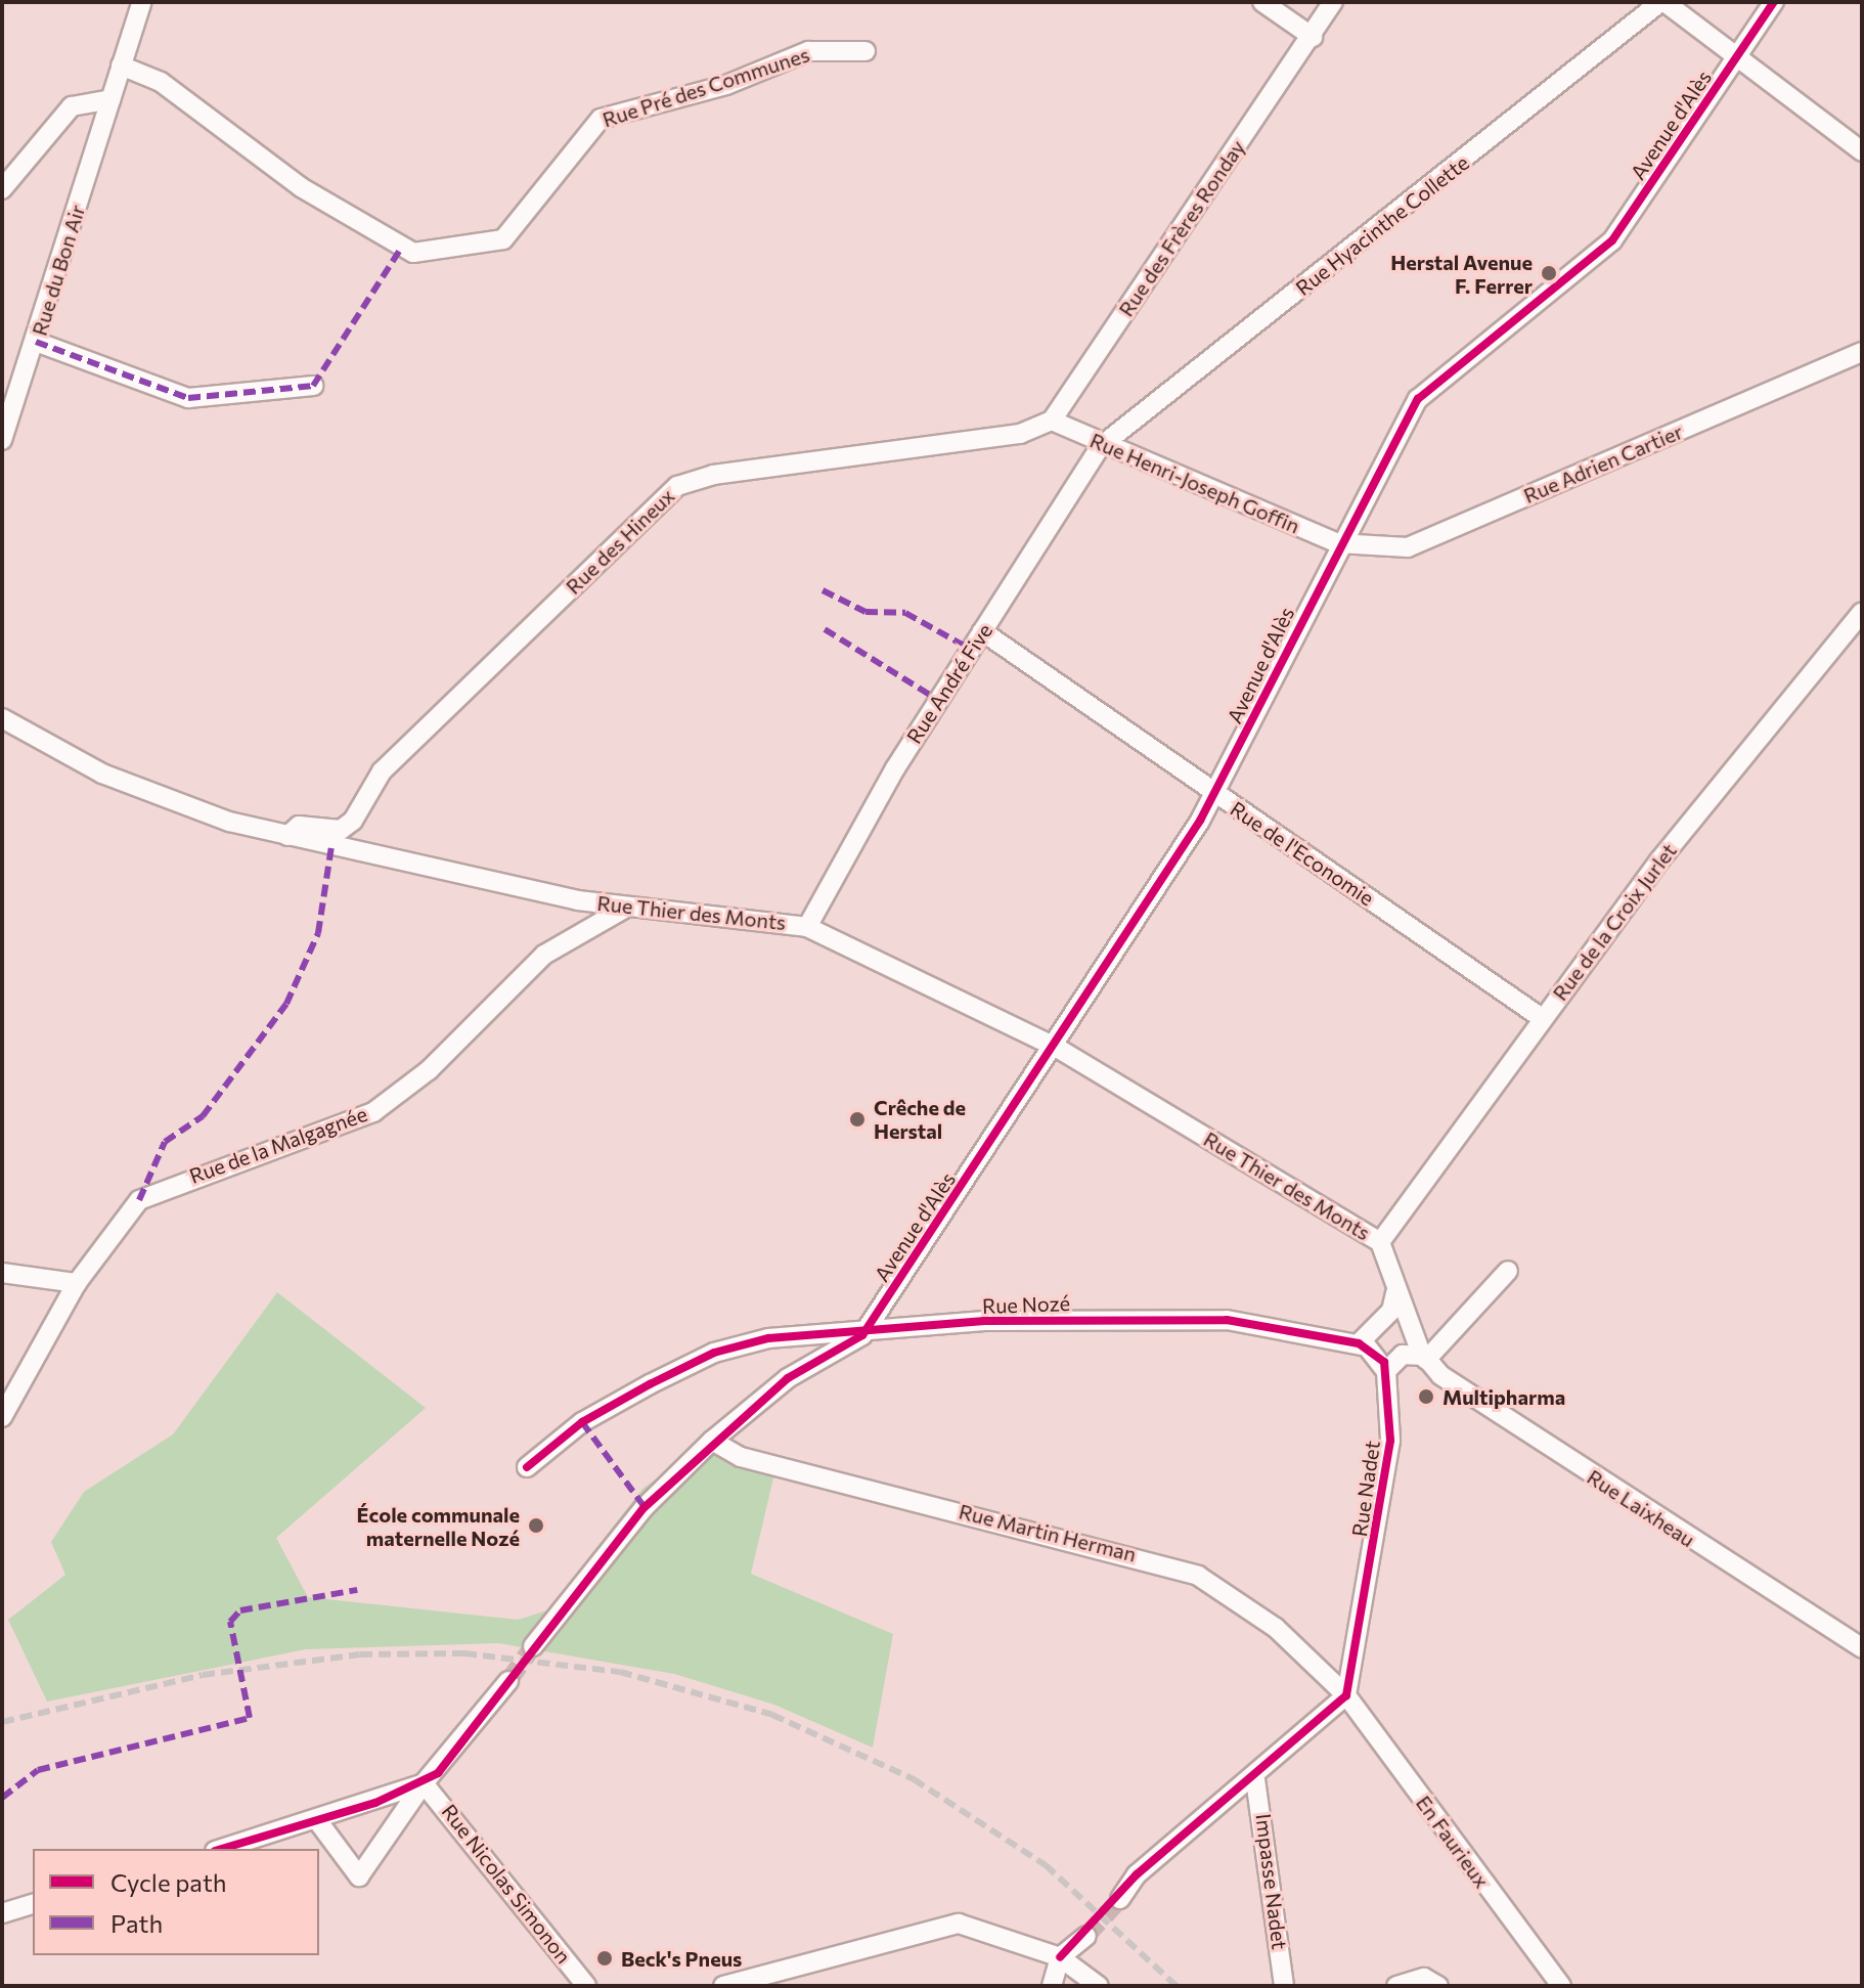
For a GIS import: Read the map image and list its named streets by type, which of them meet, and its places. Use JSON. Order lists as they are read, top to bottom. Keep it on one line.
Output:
{"streets":{"street":["Rue Pré des Communes","Avenue d'Alès","Rue Hyacinthe Collette","Rue des Frères Ronday","Rue du Bon Air","Rue Adrien Cartier","Rue Henri-Joseph Goffin","Rue des Hineux","Rue André Five","Rue de l'Economie","Rue Thier des Monts","Rue de la Croix Jurlet","Rue de la Malgagnée","Rue Nozé","Rue Nadet","Rue Laixheau","Rue Martin Herman","En Faurieux","Impasse Nadet","Rue Nicolas Simonon"]},"crossings":[["Rue Pré des Communes","Rue du Bon Air"],["Avenue d'Alès","Rue Adrien Cartier"],["Avenue d'Alès","Rue Henri-Joseph Goffin"],["Avenue d'Alès","Rue de l'Economie"],["Avenue d'Alès","Rue Thier des Monts"],["Avenue d'Alès","Rue Nozé"],["Rue Hyacinthe Collette","Rue Henri-Joseph Goffin"],["Rue Hyacinthe Collette","Rue André Five"],["Rue des Frères Ronday","Rue Henri-Joseph Goffin"],["Rue des Frères Ronday","Rue des Hineux"],["Rue Adrien Cartier","Rue Henri-Joseph Goffin"],["Rue Henri-Joseph Goffin","Rue des Hineux"],["Rue Henri-Joseph Goffin","Rue André Five"],["Rue des Hineux","Rue Thier des Monts"],["Rue André Five","Rue de l'Economie"],["Rue André Five","Rue Thier des Monts"],["Rue de l'Economie","Rue de la Croix Jurlet"],["Rue Thier des Monts","Rue de la Croix Jurlet"],["Rue Thier des Monts","Rue de la Malgagnée"],["Rue Nadet","Rue Martin Herman"],["Rue Nadet","En Faurieux"],["Rue Martin Herman","En Faurieux"]],"places":["Herstal Avenue F. Ferrer","Crêche de Herstal","Multipharma","École communale maternelle Nozé","Beck's Pneus"],"legend":["Cycle path","Path"]}
